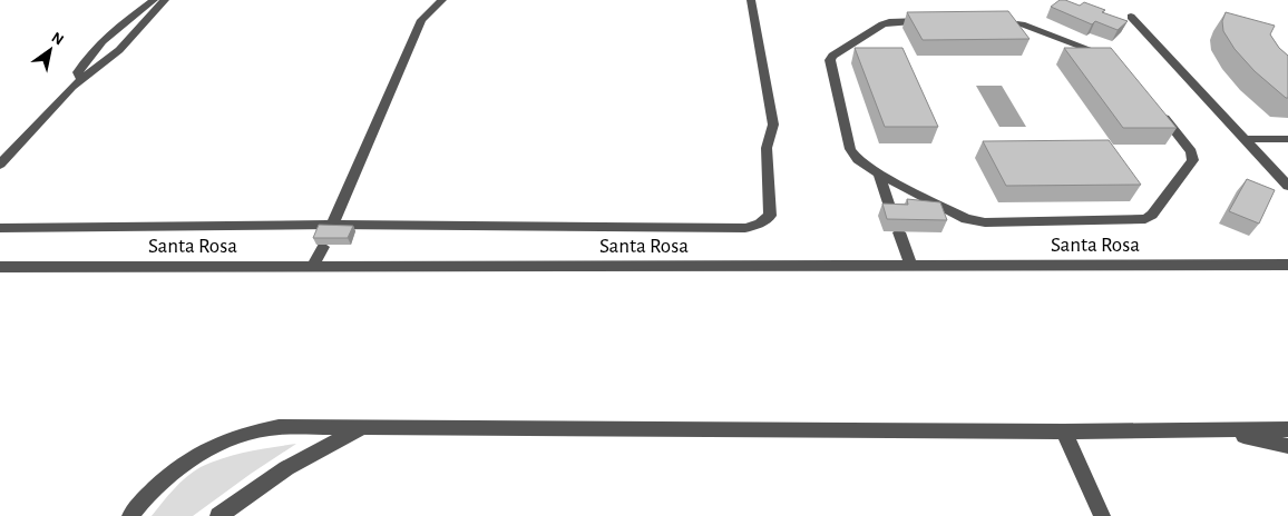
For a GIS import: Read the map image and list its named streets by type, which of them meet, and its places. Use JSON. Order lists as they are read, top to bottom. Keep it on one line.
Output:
{"streets":{"street":["Santa Rosa"]},"north":"top right"}
